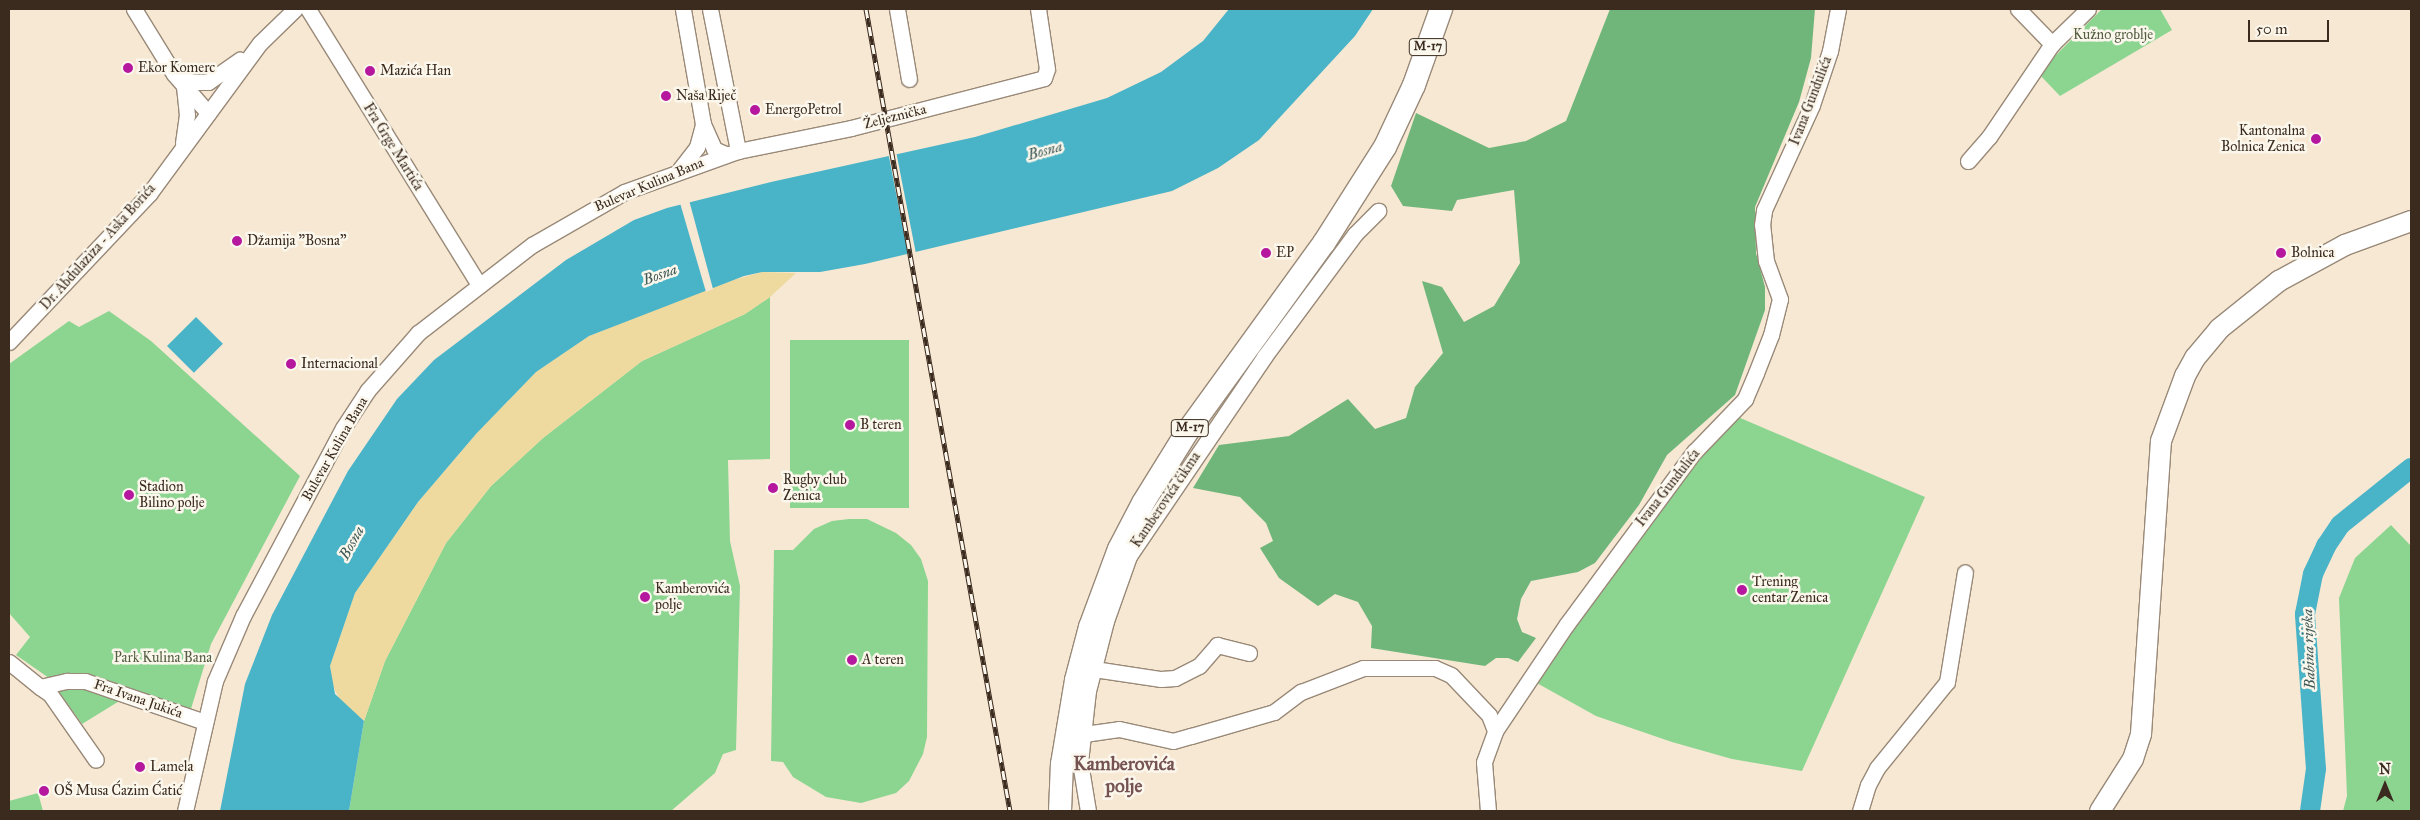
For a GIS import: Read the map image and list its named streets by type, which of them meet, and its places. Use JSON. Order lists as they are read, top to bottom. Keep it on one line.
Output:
{"streets":{"highway":["M-17"],"street":["Ivana Gundulića","Željeznička","Fra Grge Martića","Bulevar Kulina Bana","Dr. Abdulaziza - Aska Borića","Kamberovića čikma","Fra Ivana Jukića"]},"crossings":[["Željeznička","Bulevar Kulina Bana"],["Fra Grge Martića","Bulevar Kulina Bana"],["Bulevar Kulina Bana","Fra Ivana Jukića"]],"districts":["Kamberovića polje"],"water":["Bosna","Babina rijeka"],"parks":["Kužno groblje","Park Kulina Bana"],"places":["Ekor Komerc","Mazića Han","Naša Riječ","EnergoPetrol","Kantonalna Bolnica Zenica","Džamija \"Bosna\"","EP","Bolnica","Internacional","B teren","Rugby club Zenica","Stadion Bilino polje","Trening centar Zenica","Kamberovića polje","A teren","Lamela","OŠ Musa Ćazim Ćatić"],"scale_bar":"50 m","north":"top"}
